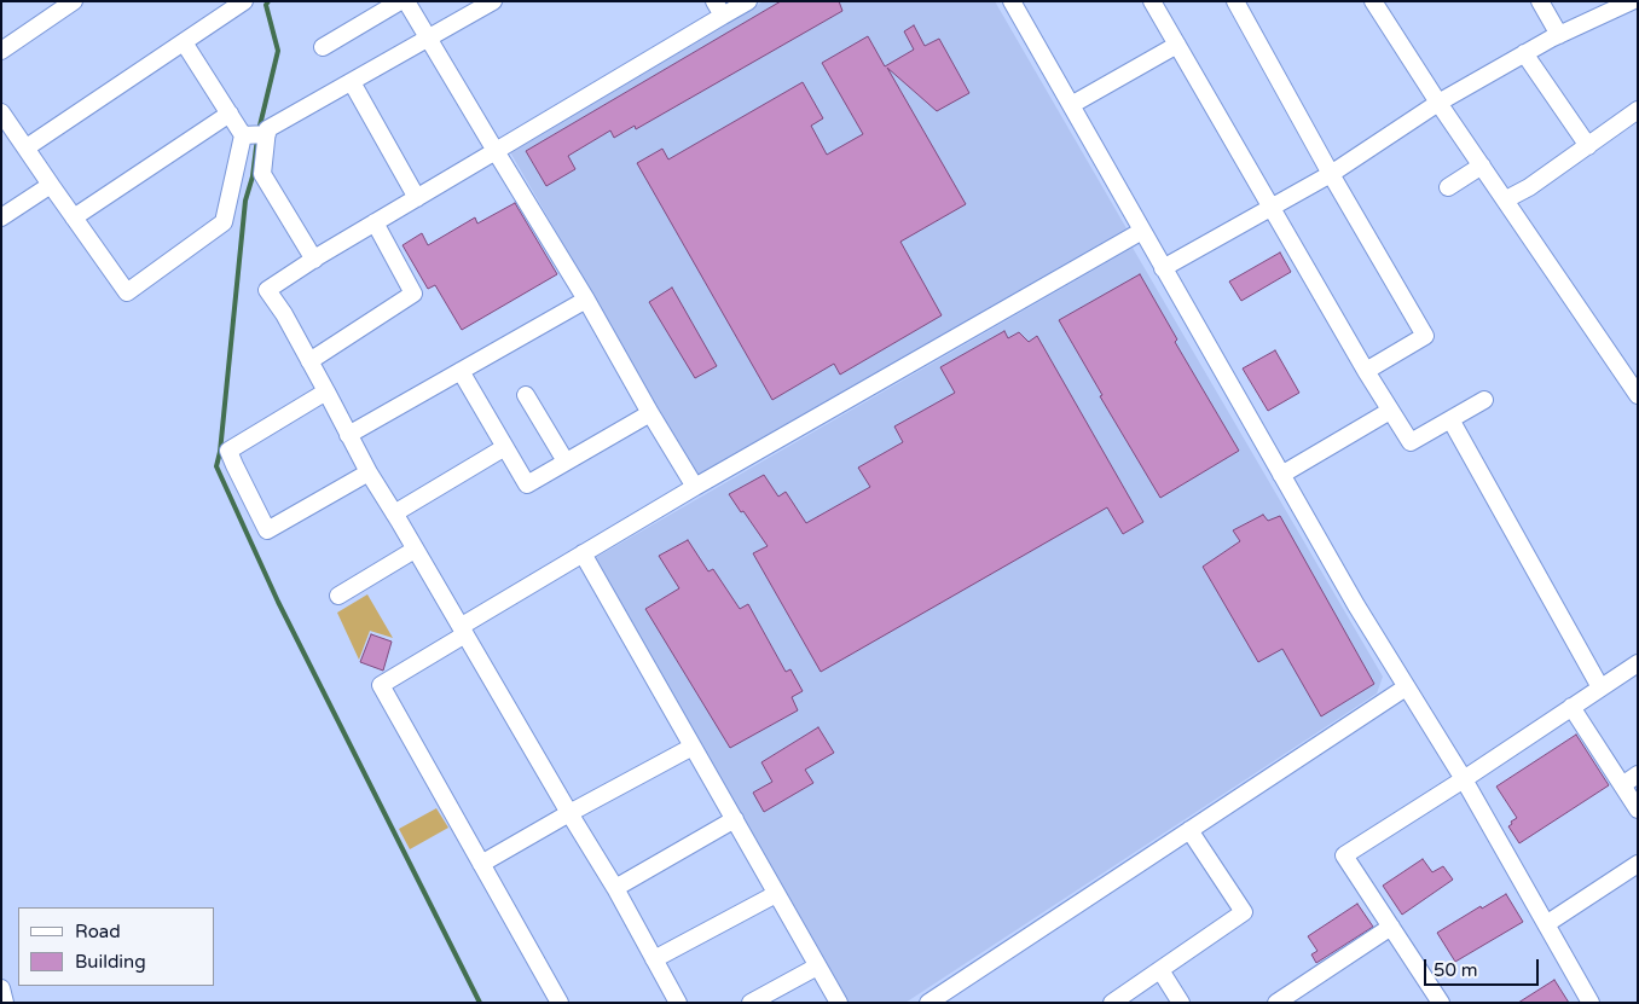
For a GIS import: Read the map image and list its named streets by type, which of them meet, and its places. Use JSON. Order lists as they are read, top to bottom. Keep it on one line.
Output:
{"legend":["Road","Building"],"scale_bar":"50 m"}
